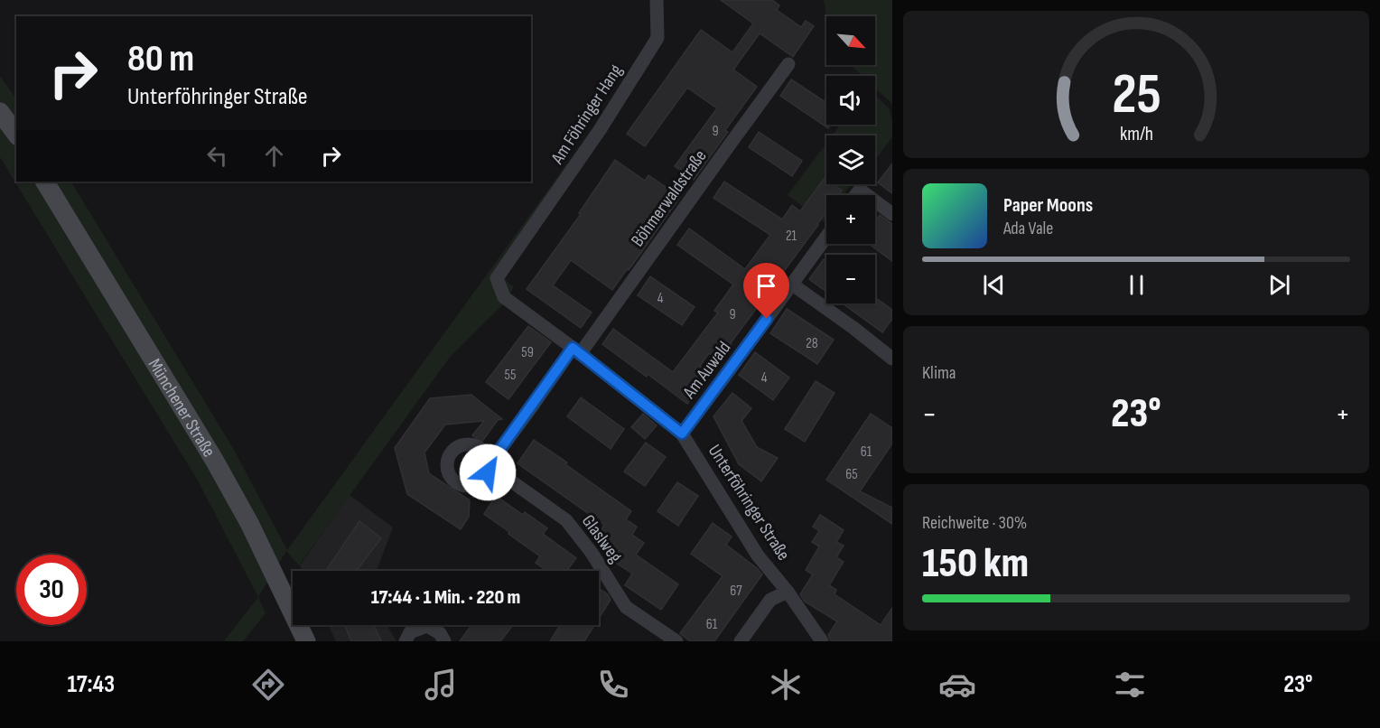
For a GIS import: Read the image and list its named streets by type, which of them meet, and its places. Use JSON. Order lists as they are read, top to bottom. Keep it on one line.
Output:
{"streets":{"main road":["Münchener Straße"],"street":["Am Föhringer Hang","Böhmerwaldstraße","Am Auwald","Unterföhringer Straße","Glaslweg"]},"crossings":[["Am Föhringer Hang","Unterföhringer Straße"],["Böhmerwaldstraße","Unterföhringer Straße"],["Böhmerwaldstraße","Glaslweg"],["Am Auwald","Unterföhringer Straße"],["Unterföhringer Straße","Glaslweg"]],"house_numbers":["9","21","4","9","28","59","55","4","61","65","67","61"],"north":"bottom right","page":{"map_buttons":["+","−"],"turn":["80 m","Unterföhringer Straße"],"song":["Paper Moons","Ada Vale"],"tile":["Klima",["Reichweite · 30%","150 km"]],"heat":["−","23°","+"],"limit":"30","trip":"17:44 · 1 Min. · 220 m","tabs":["17:43","23°"],"gauge":["25","km/h"]}}
